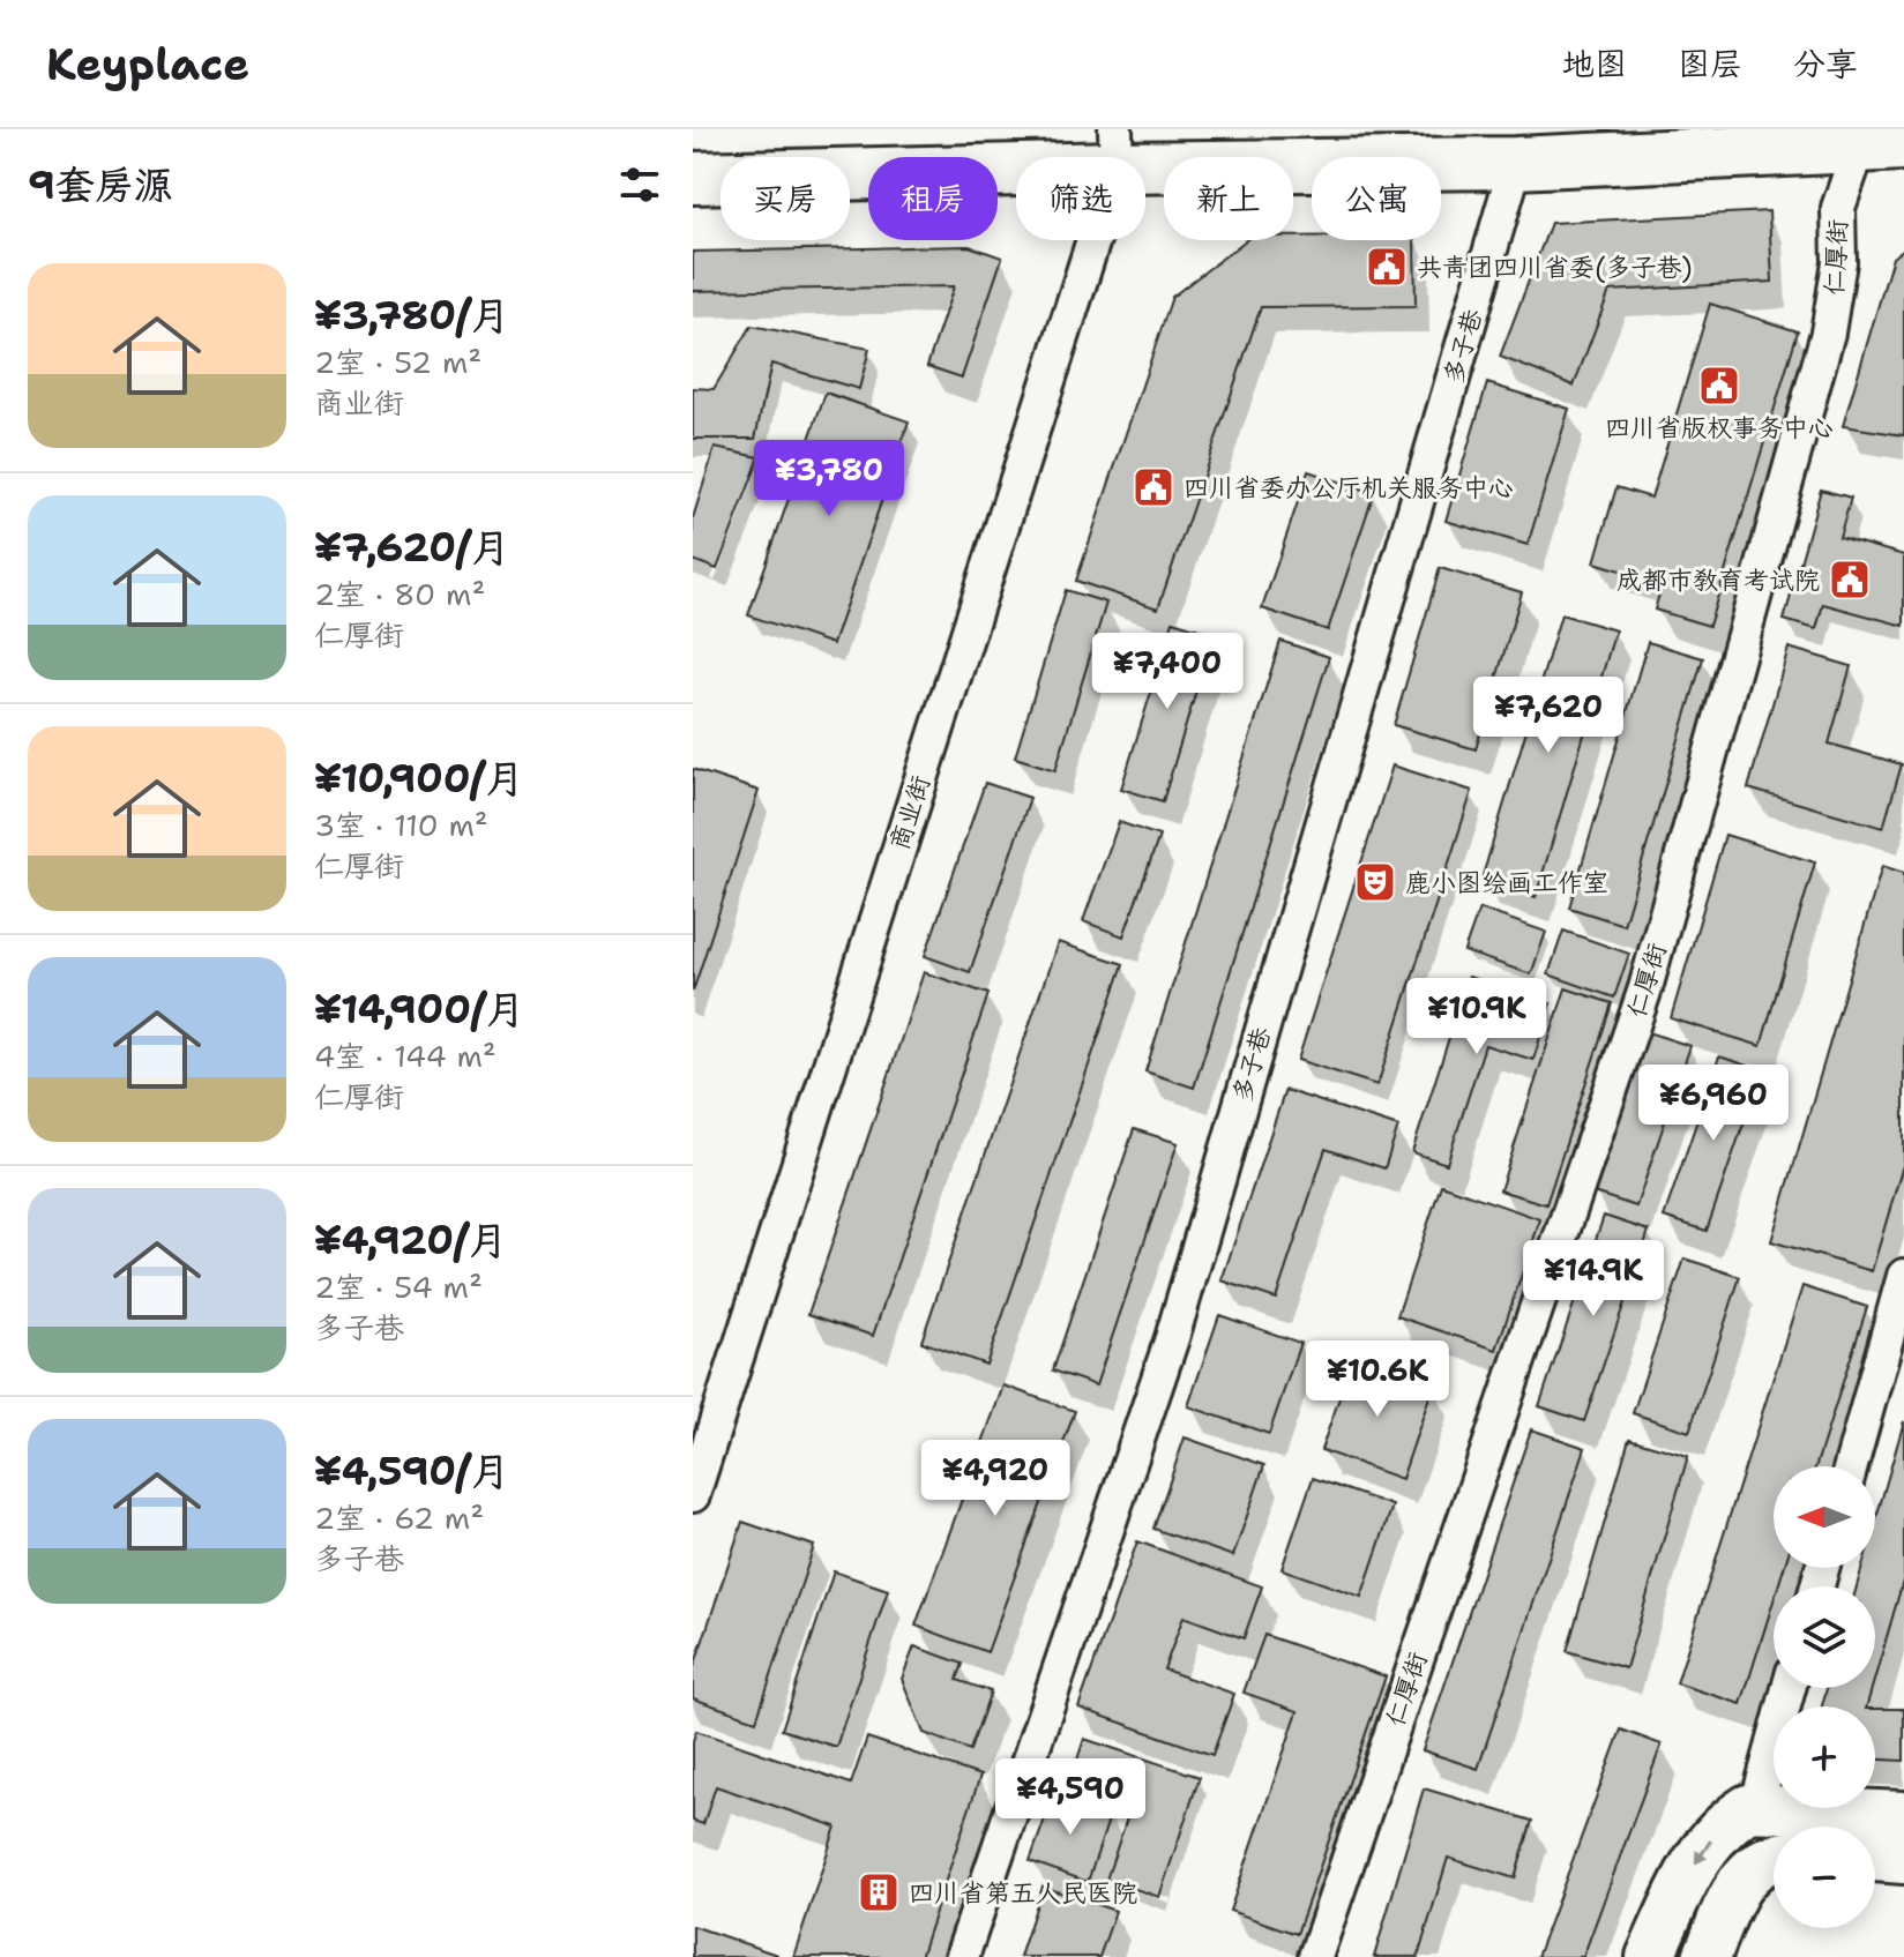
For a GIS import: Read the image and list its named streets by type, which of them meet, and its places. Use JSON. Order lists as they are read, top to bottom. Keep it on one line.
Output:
{"streets":{"street":["仁厚街","多子巷","商业街"]},"places":{"public building":["共青团四川省委(多子巷)","四川省版权事务中心","四川省委办公厅机关服务中心","成都市教育考试院"],"theatre":["鹿小图绘画工作室"],"building":["四川省第五人民医院"]},"north":"left","page":{"header":"Keyplace","nav":["地图","图层","分享"],"heading":"9套房源","chip":["买房","租房","筛选","新上","公寓"],"list":[{"name":"¥3,780/月","note":"2室 · 52 m² · 商业街"},{"name":"¥7,620/月","note":"2室 · 80 m² · 仁厚街"},{"name":"¥10,900/月","note":"3室 · 110 m² · 仁厚街"},{"name":"¥14,900/月","note":"4室 · 144 m² · 仁厚街"},{"name":"¥4,920/月","note":"2室 · 54 m² · 多子巷"},{"name":"¥4,590/月","note":"2室 · 62 m² · 多子巷"}],"price":["¥3,780","¥7,400","¥7,620","¥10.9K","¥6,960","¥14.9K","¥10.6K","¥4,920","¥4,590"],"map_buttons":["+","−"]}}
